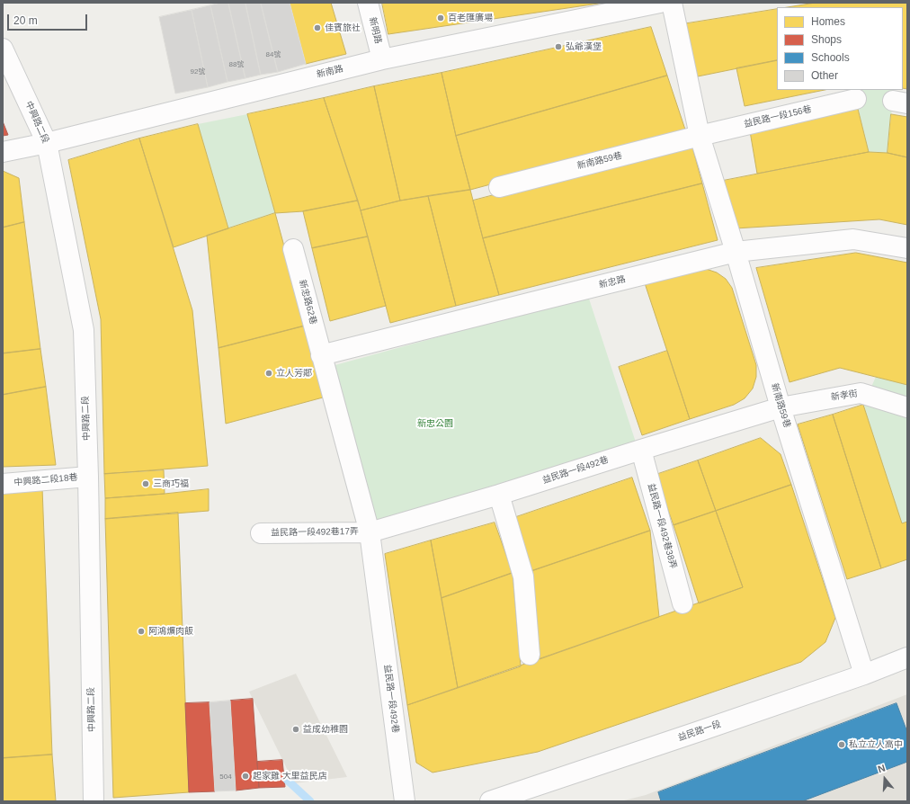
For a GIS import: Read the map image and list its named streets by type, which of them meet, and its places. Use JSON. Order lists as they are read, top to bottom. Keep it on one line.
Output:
{"streets":{"street":["新明路","新南路","益民路一段156巷","中興路二段","新南路59巷","新忠路","新忠路62巷","新孝街","益民路一段492巷","中興路二段18巷","益民路一段492巷38弄","益民路一段492巷17弄","益民路一段"]},"crossings":[["新明路","新南路"],["新南路","中興路二段"],["益民路一段156巷","新南路59巷"],["中興路二段","中興路二段18巷"],["新南路59巷","新忠路"],["新南路59巷","新孝街"],["新南路59巷","益民路一段492巷"],["新南路59巷","益民路一段"],["新忠路","新忠路62巷"],["新忠路","益民路一段492巷"],["新忠路62巷","益民路一段492巷"],["新孝街","益民路一段492巷"],["益民路一段492巷","益民路一段492巷38弄"],["益民路一段492巷","益民路一段492巷17弄"]],"parks":["新忠公園"],"places":["百老匯廣場","佳賓旅社","弘爺漢堡","立人芳鄰","三商巧福","阿鴻爌肉飯","益成幼稚園","私立立人高中","起家雞 大里益民店"],"house_numbers":["84號","88號","92號","504"],"legend":["Homes","Shops","Schools","Other"],"scale_bar":"20 m","north":"top"}
